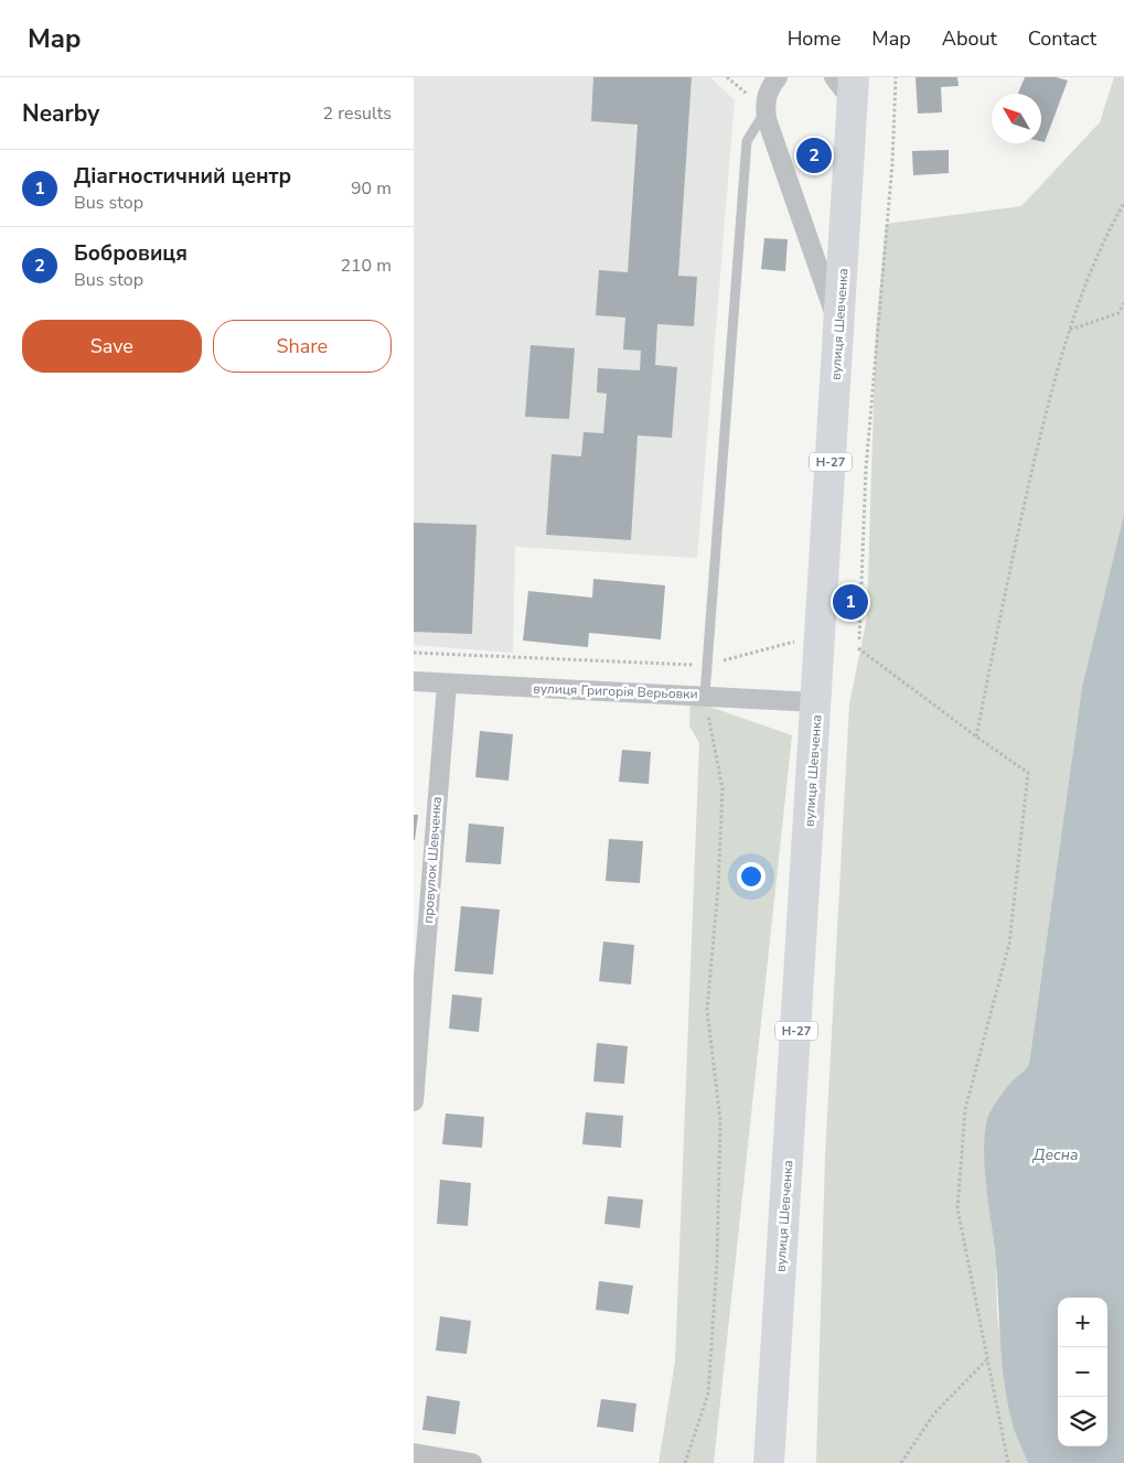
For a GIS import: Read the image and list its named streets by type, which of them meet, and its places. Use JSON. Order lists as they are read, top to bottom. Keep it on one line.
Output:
{"streets":{"main road":["вулиця Шевченка","Н-27"],"street":["вулиця Григорія Верьовки","провулок Шевченка"]},"crossings":[["вулиця Шевченка","вулиця Григорія Верьовки"],["вулиця Григорія Верьовки","провулок Шевченка"]],"water":["Десна"],"north":"top left","page":{"header":"Map","nav":["Home","Map","About","Contact"],"heading":["Nearby","2 results"],"pins":["2","1"],"list":[{"mark":"1","name":"Діагностичний центр","note":"Bus stop","value":"90 m"},{"mark":"2","name":"Бобровиця","note":"Bus stop","value":"210 m"}],"buttons":["Save","Share"],"map_buttons":["+","−"]}}
